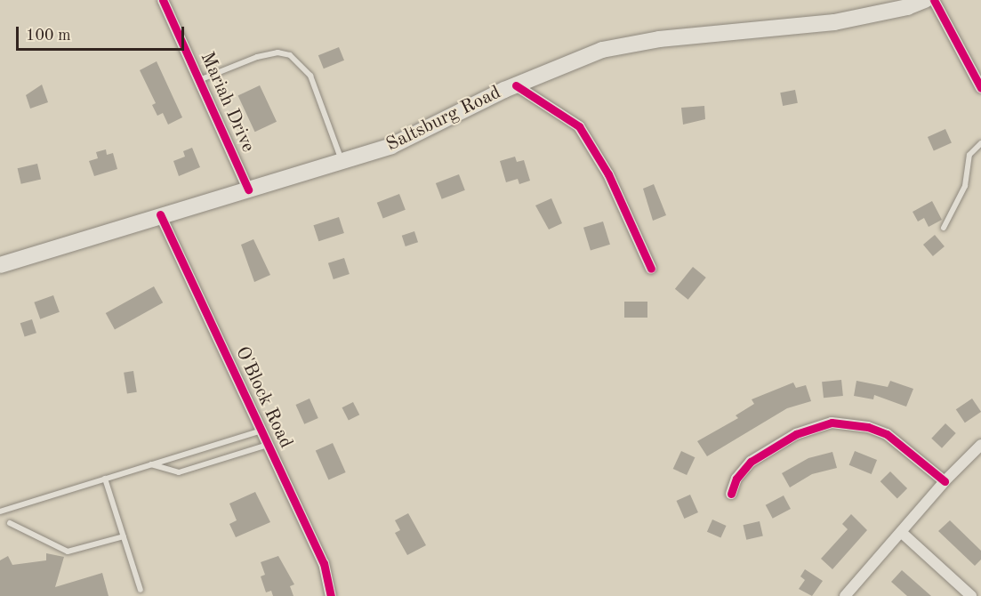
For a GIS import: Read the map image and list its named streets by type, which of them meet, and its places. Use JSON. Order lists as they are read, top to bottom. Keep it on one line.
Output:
{"streets":{"main road":["Saltsburg Road"],"street":["Mariah Drive","O'Block Road"]},"crossings":[["Mariah Drive","Saltsburg Road"],["Saltsburg Road","O'Block Road"]],"scale_bar":"100 m"}
